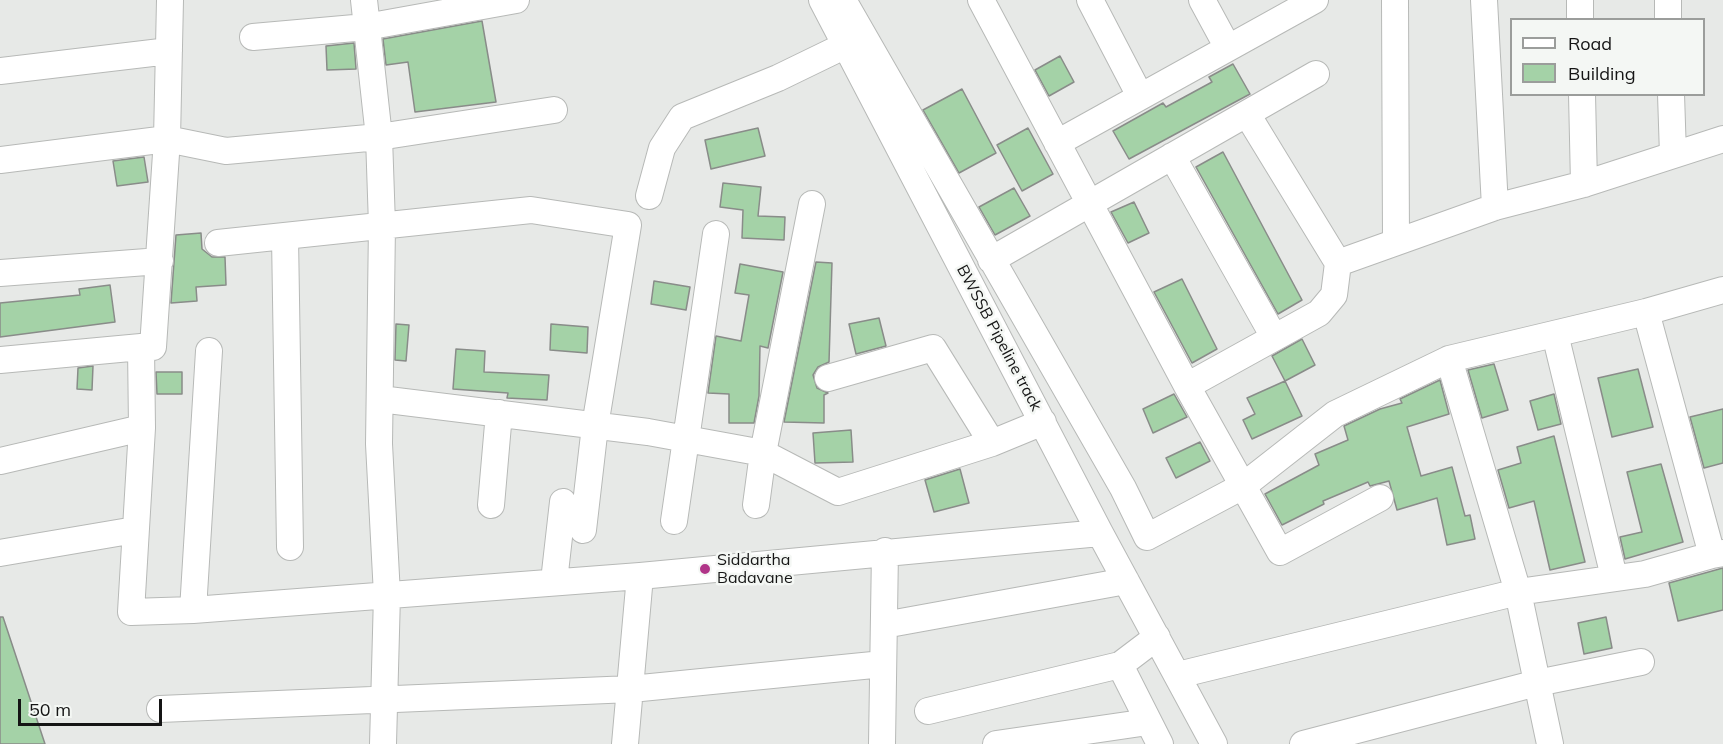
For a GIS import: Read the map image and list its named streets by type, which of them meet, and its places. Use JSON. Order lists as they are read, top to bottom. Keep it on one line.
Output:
{"streets":{"street":["BWSSB Pipeline track"]},"places":["Siddartha Badavane"],"legend":["Road","Building"],"scale_bar":"50 m"}
